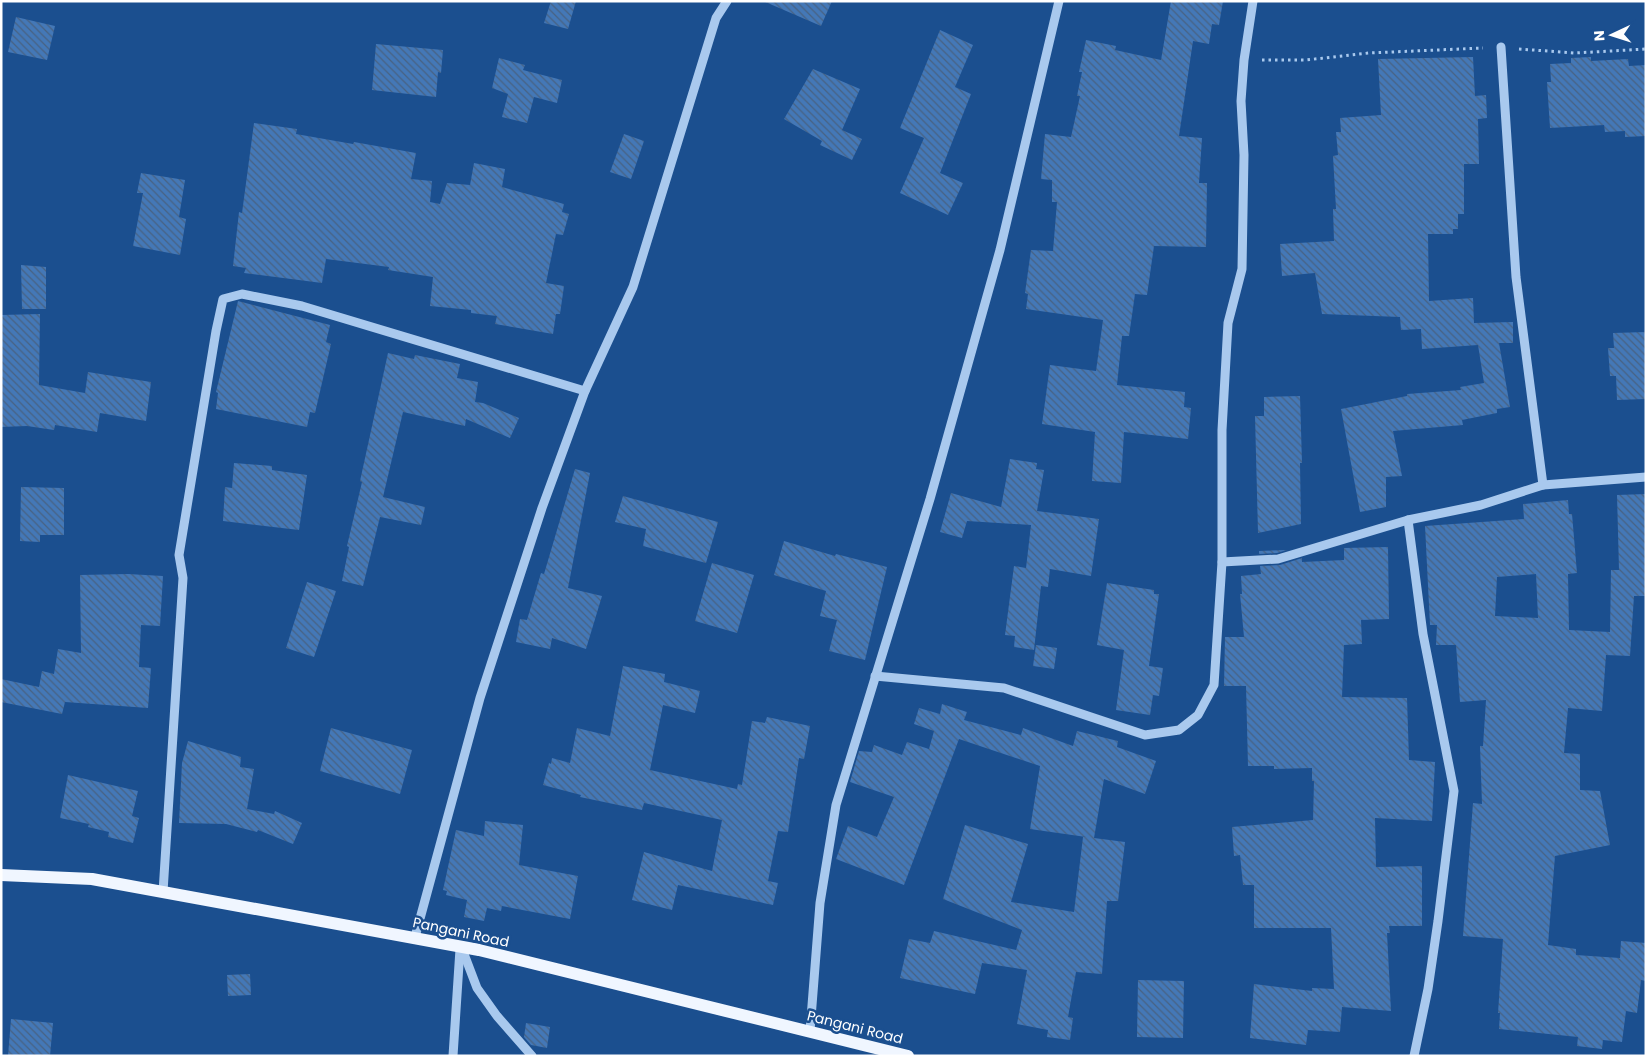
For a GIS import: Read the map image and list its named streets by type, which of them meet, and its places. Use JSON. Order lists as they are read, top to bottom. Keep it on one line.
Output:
{"streets":{"main road":["Pangani Road"]},"north":"left"}
